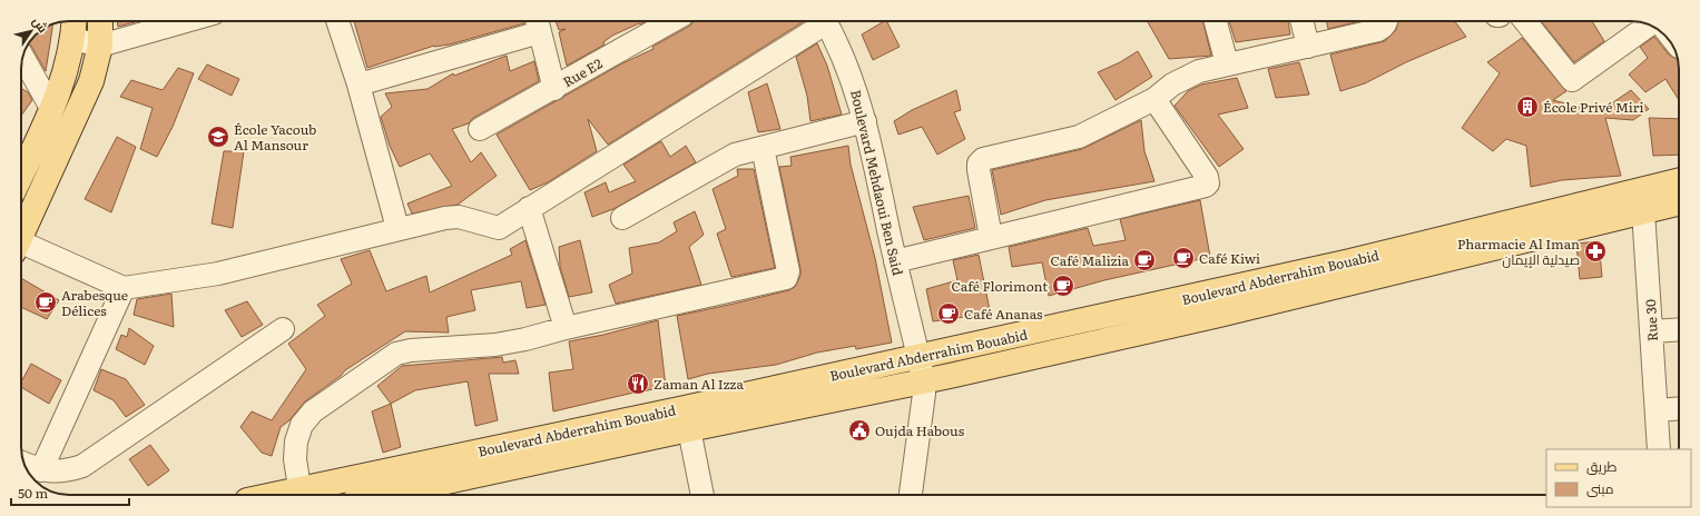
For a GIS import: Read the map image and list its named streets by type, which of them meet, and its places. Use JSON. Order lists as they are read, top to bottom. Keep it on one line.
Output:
{"streets":{"main road":["Boulevard Abderrahim Bouabid"],"street":["Rue E2","Boulevard Mehdaoui Ben Said","Rue 30"]},"crossings":[["Boulevard Mehdaoui Ben Said","Boulevard Abderrahim Bouabid"],["Boulevard Abderrahim Bouabid","Rue 30"]],"places":{"building":["École Privé Miri"],"school or university":["École Yacoub Al Mansour"],"pharmacy":["Pharmacie Al Iman صيدلية الإيمان"],"cafe":["Café Kiwi","Café Malizia","Café Florimont","Arabesque Délices","Café Ananas"],"restaurant":["Zaman Al Izza"],"public building":["Oujda Habous"]},"legend":["طريق","مبنى"],"scale_bar":"50 m","north":"top right"}
